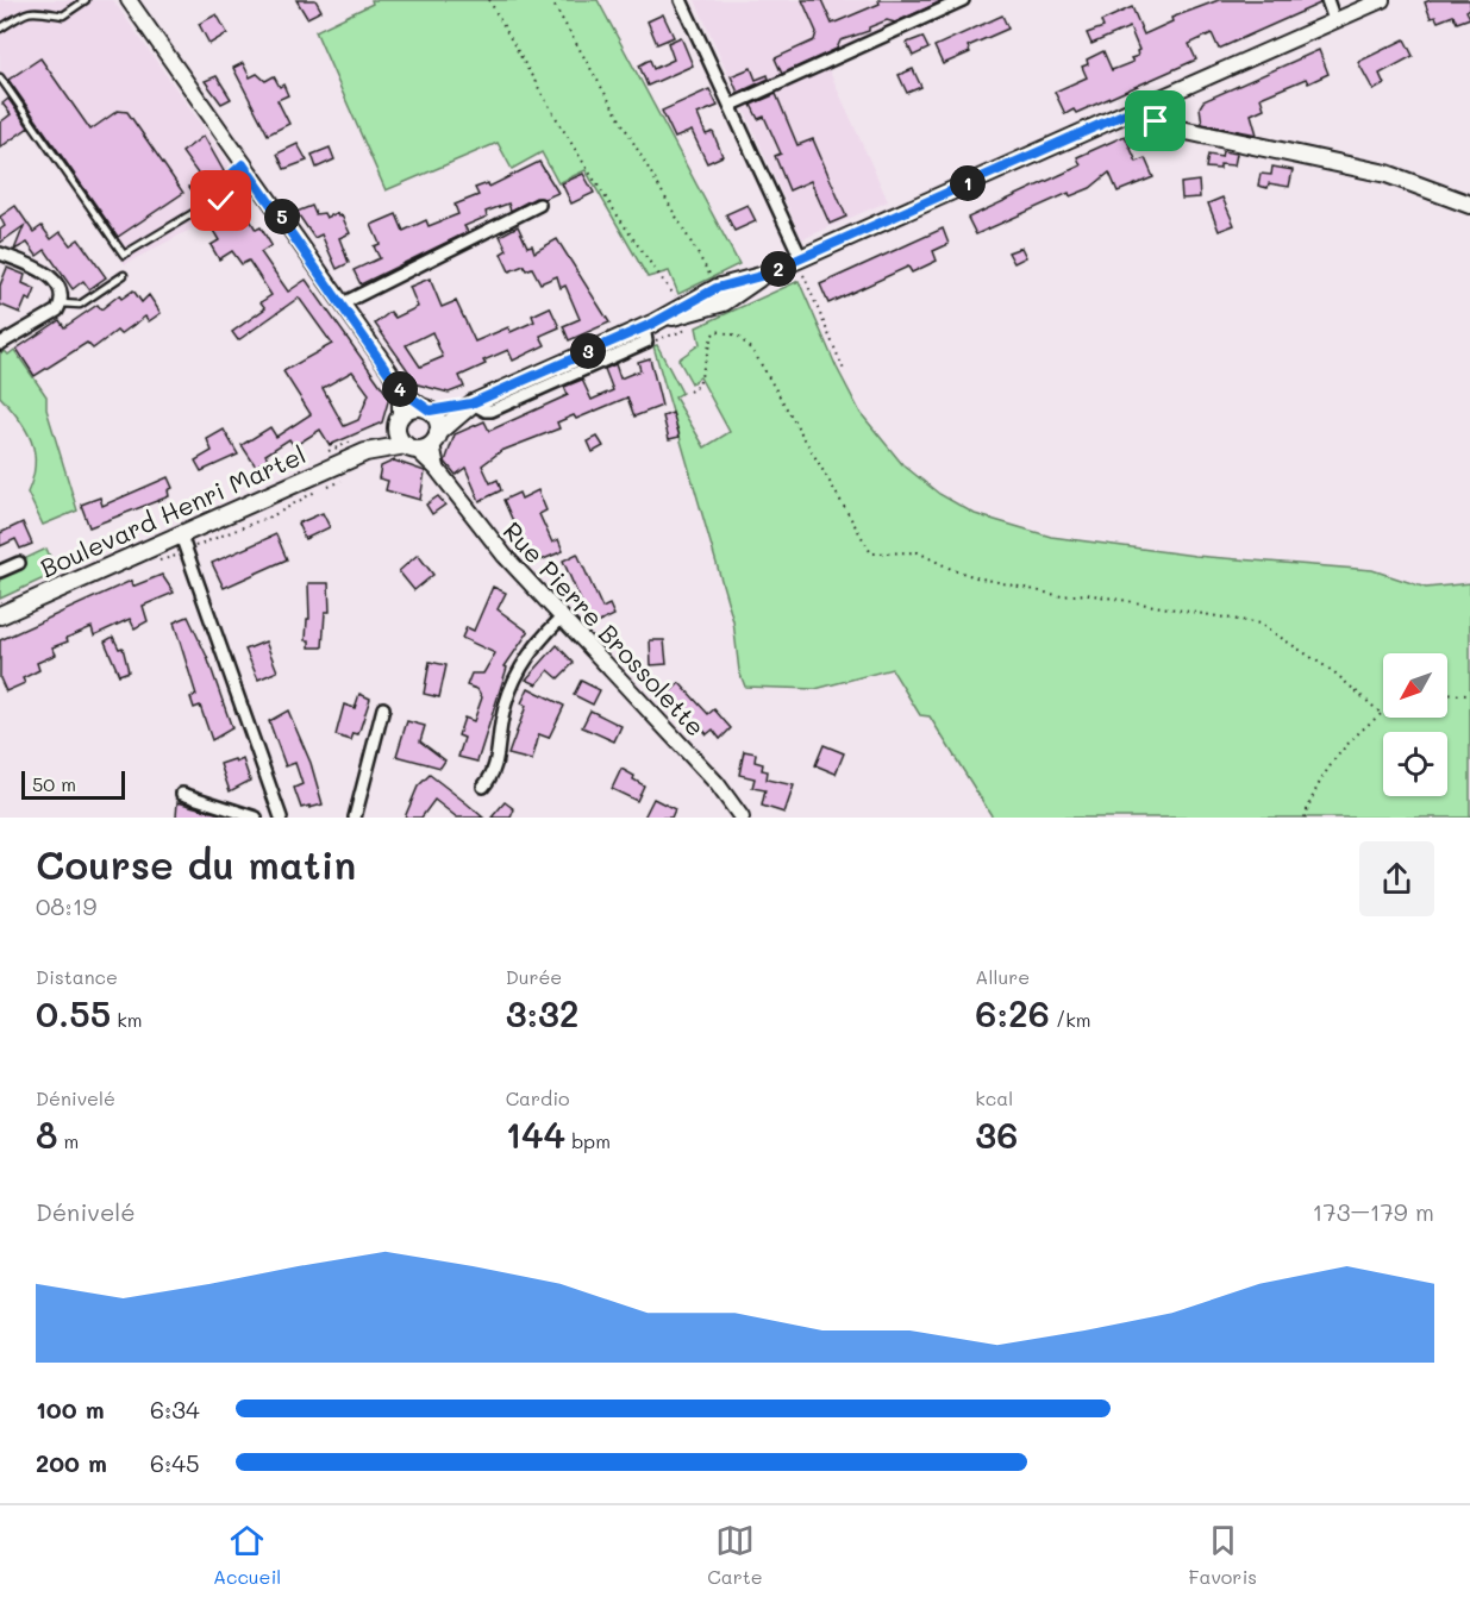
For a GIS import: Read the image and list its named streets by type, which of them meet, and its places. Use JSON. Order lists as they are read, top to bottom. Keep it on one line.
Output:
{"streets":{"main road":["Boulevard Henri Martel"],"street":["Rue Pierre Brossolette"]},"crossings":[["Boulevard Henri Martel","Rue Pierre Brossolette"]],"scale_bar":"50 m","north":"bottom left","page":{"pins":["1","5","2","3","4"],"scale":"50 m","heading":["Course du matin","08:19"],"stats":[["Distance","0.55 km"],["Durée","3:32"],["Allure","6:26 /km"],["Dénivelé","8 m"],["Cardio","144 bpm"],["kcal","36"]],"chart":["Dénivelé","173–179 m"],"list":[{"name":"100 m","note":"6:34"},{"name":"200 m","note":"6:45"}],"tabs":["Accueil","Carte","Favoris"]}}
